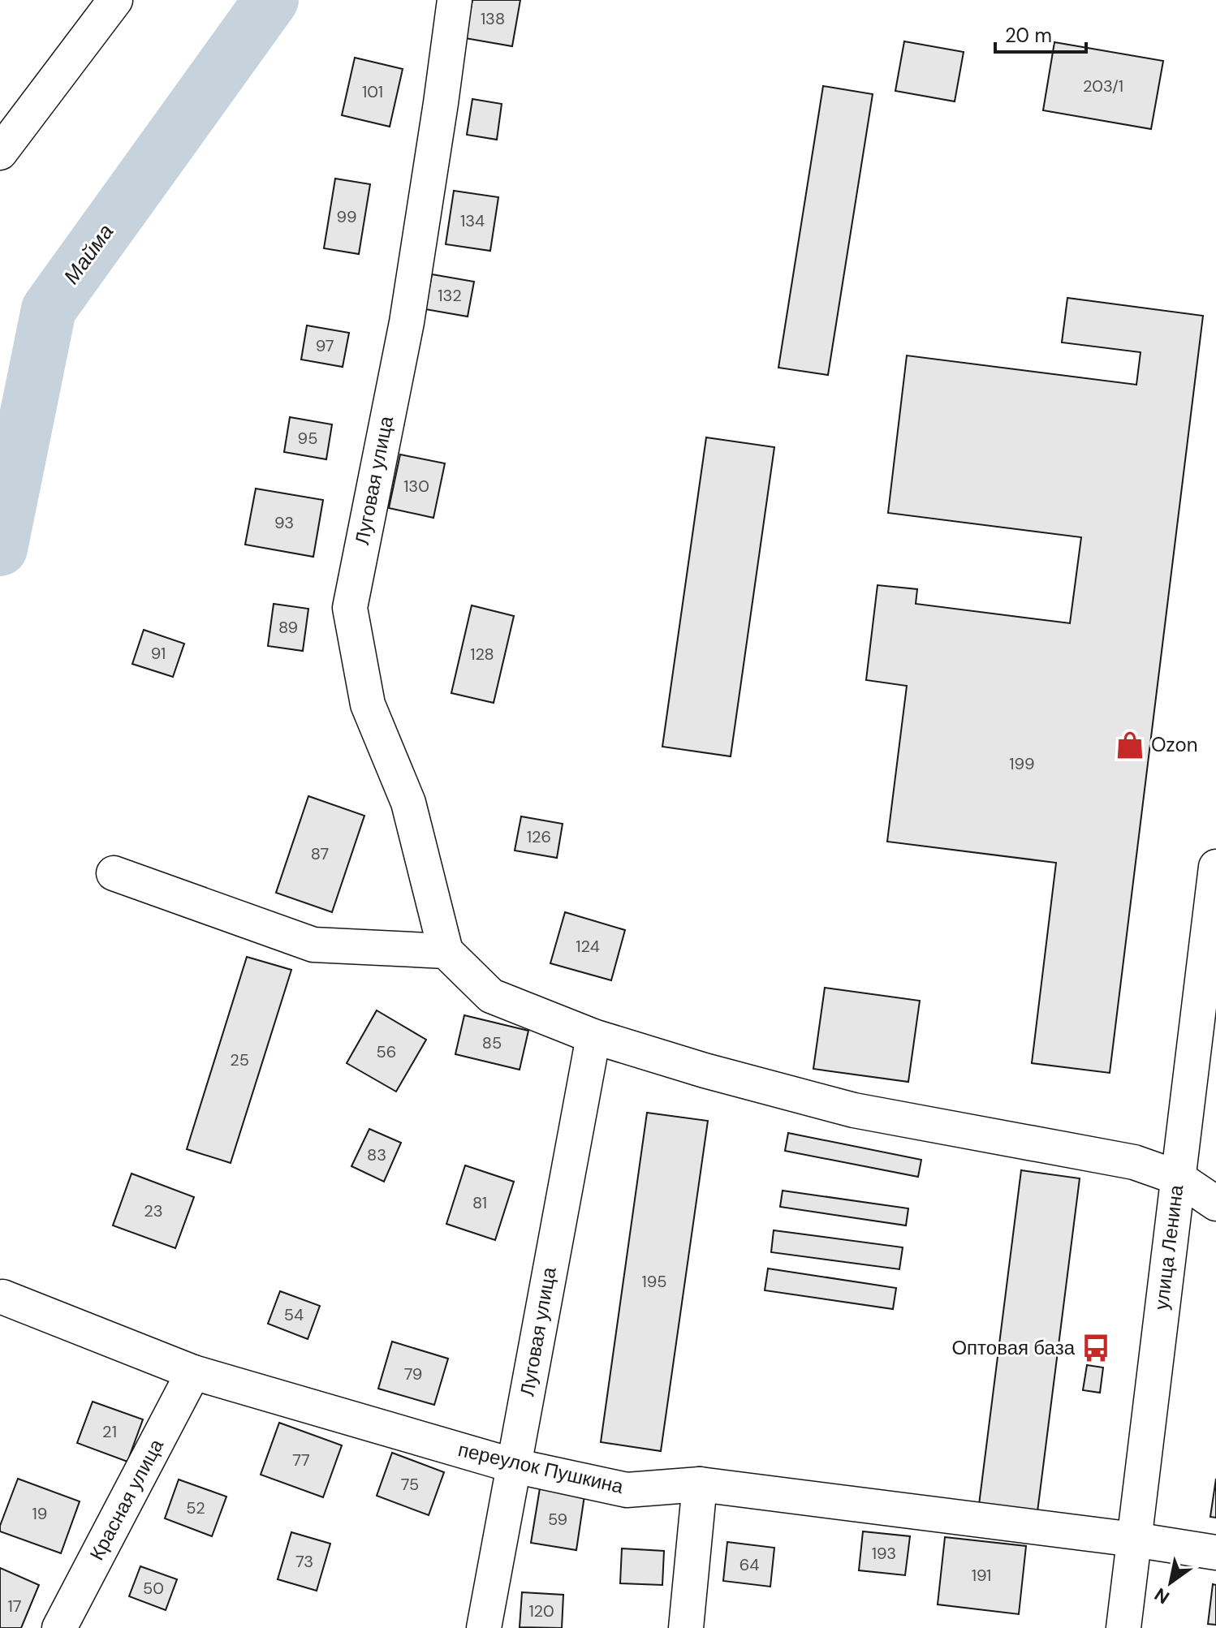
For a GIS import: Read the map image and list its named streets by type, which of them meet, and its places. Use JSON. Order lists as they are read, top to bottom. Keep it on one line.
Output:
{"streets":{"street":["Луговая улица","улица Ленина","переулок Пушкина","Красная улица"]},"crossings":[["Луговая улица","переулок Пушкина"],["улица Ленина","переулок Пушкина"],["переулок Пушкина","Красная улица"]],"water":["Майма"],"places":{"shop":["Ozon"],"bus stop":["Оптовая база"]},"house_numbers":["138","203/1","101","99","134","132","97","95","130","93","89","91","128","199","126","87","124","85","56","25","83","81","23","195","54","79","21","77","75","52","19","59","193","73","64","191","50","17","120"],"scale_bar":"20 m","north":"bottom left"}
